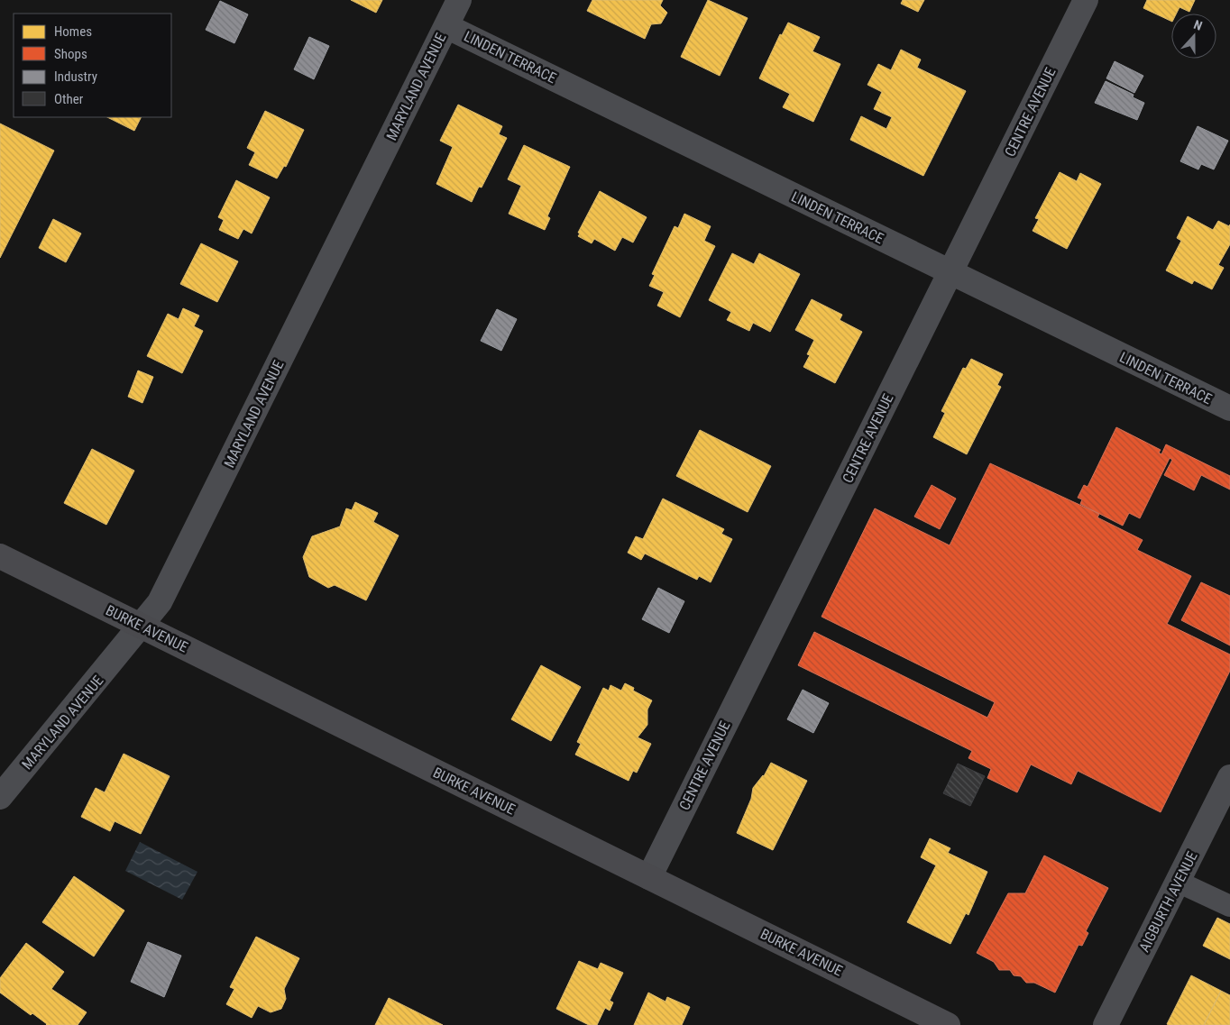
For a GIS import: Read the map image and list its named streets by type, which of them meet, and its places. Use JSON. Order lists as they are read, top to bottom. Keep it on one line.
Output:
{"streets":{"street":["LINDEN TERRACE","MARYLAND AVENUE","CENTRE AVENUE","BURKE AVENUE","AIGBURTH AVENUE"]},"crossings":[["LINDEN TERRACE","MARYLAND AVENUE"],["LINDEN TERRACE","CENTRE AVENUE"],["MARYLAND AVENUE","BURKE AVENUE"],["CENTRE AVENUE","BURKE AVENUE"]],"legend":["Homes","Shops","Industry","Other"],"north":"top"}
